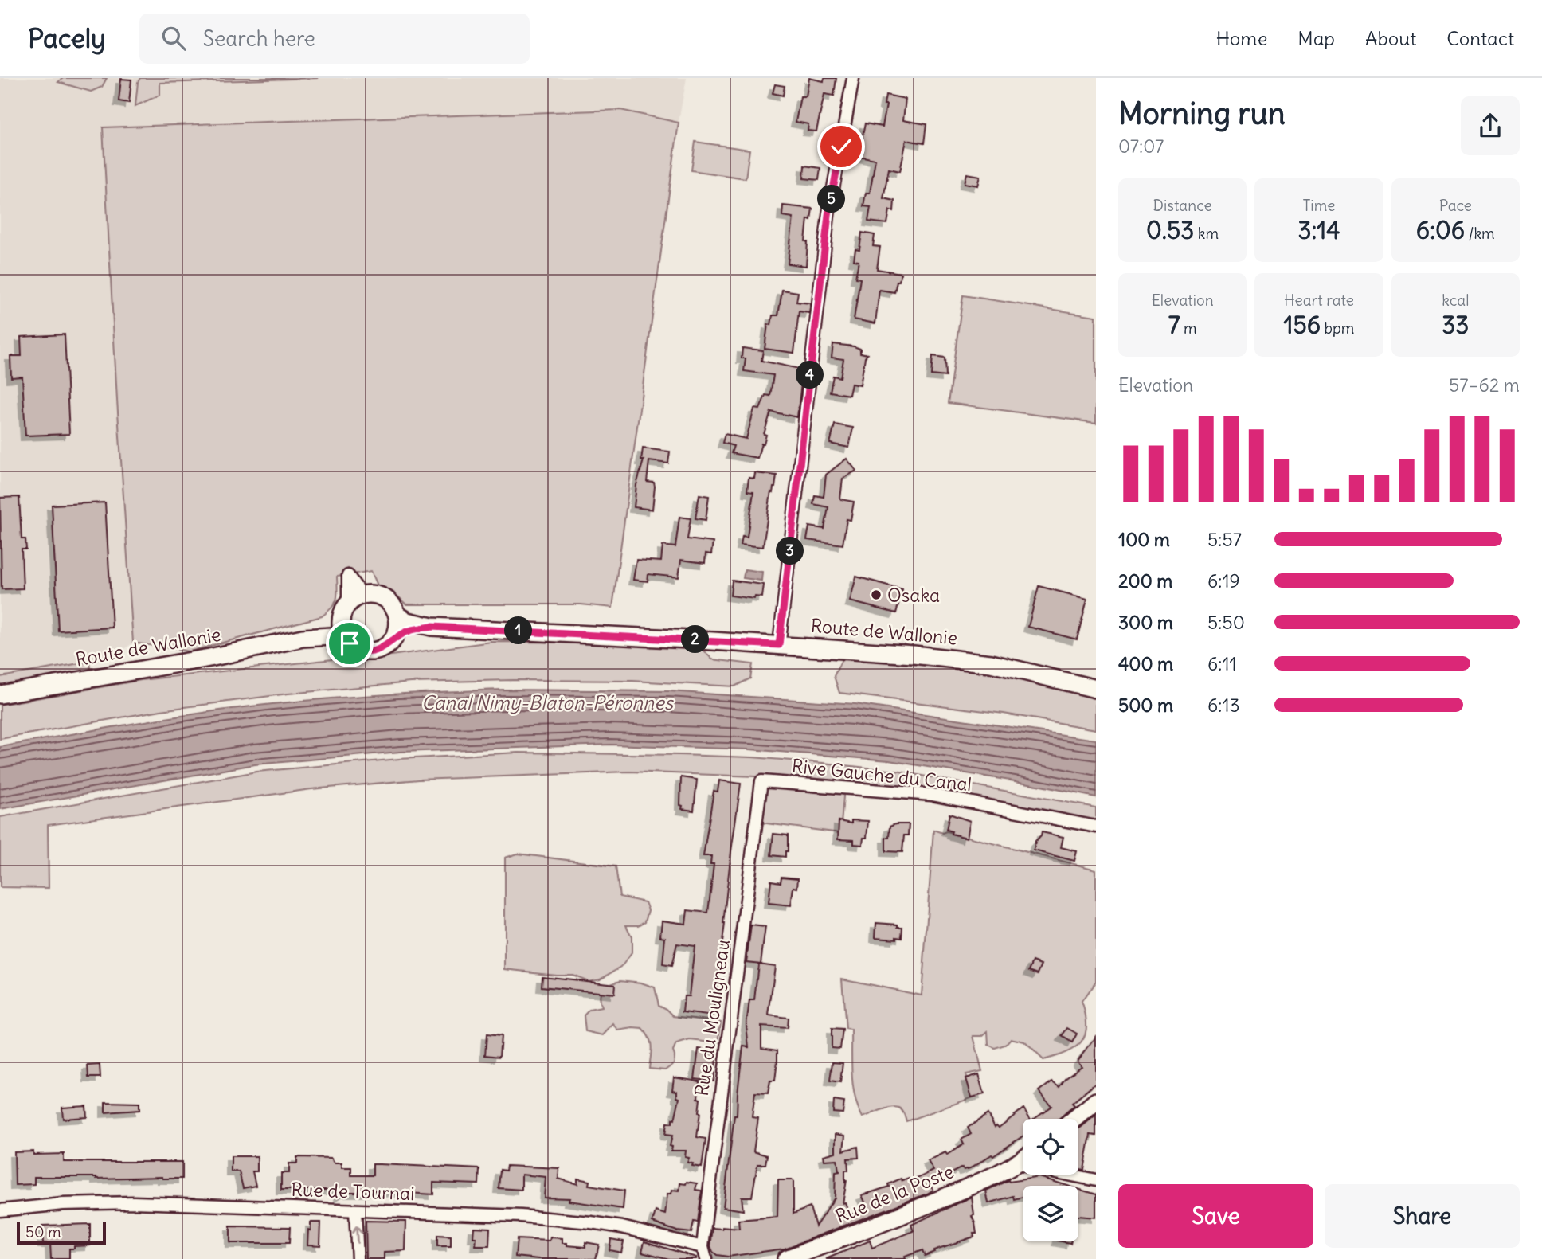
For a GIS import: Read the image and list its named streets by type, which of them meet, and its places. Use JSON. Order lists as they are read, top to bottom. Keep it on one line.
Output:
{"streets":{"main road":["Route de Wallonie","Rue de la Poste"],"street":["Rive Gauche du Canal","Rue du Mouligneau","Rue de Tournai"]},"crossings":[["Rive Gauche du Canal","Rue du Mouligneau"],["Rue du Mouligneau","Rue de Tournai"]],"water":["Canal Nimy-Blaton-Péronnes"],"places":["Osaka"],"scale_bar":"50 m","page":{"header":"Pacely","search":"Search here","nav":["Home","Map","About","Contact"],"heading":["Morning run","07:07"],"stats":[["Distance","0.53 km"],["Time","3:14"],["Pace","6:06 /km"],["Elevation","7 m"],["Heart rate","156 bpm"],["kcal","33"]],"pins":["5","4","3","1","2"],"chart":["Elevation","57–62 m"],"list":[{"name":"100 m","note":"5:57"},{"name":"200 m","note":"6:19"},{"name":"300 m","note":"5:50"},{"name":"400 m","note":"6:11"},{"name":"500 m","note":"6:13"}],"buttons":["Save","Share"],"scale":"50 m"}}
